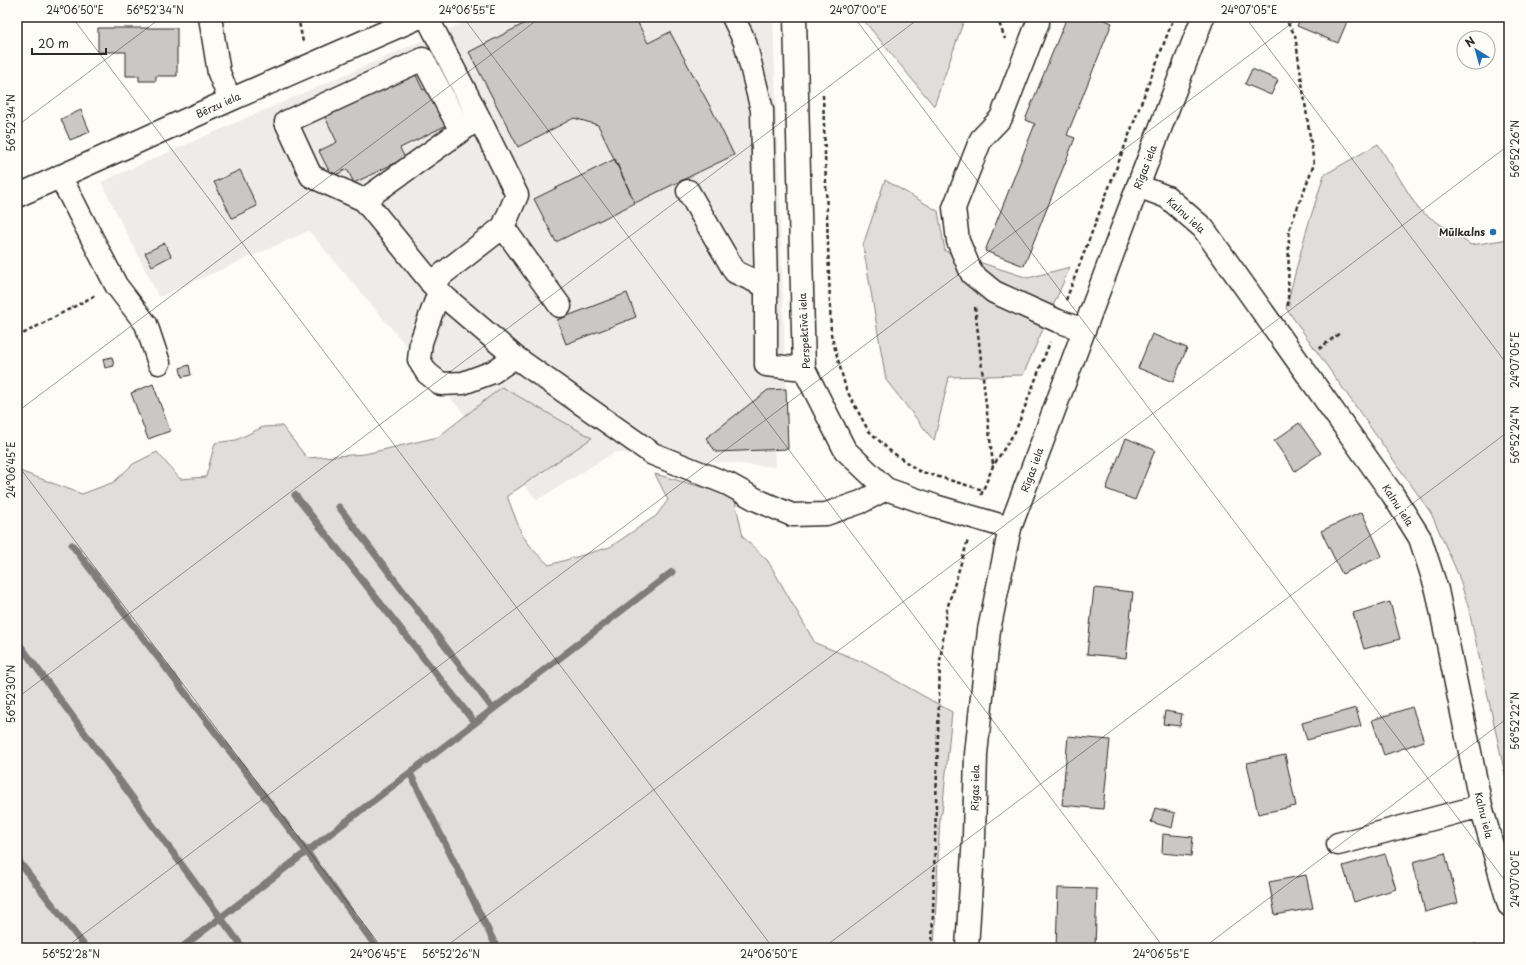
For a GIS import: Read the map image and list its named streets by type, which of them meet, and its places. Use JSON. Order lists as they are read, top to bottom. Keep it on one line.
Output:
{"streets":{"street":["Bērzu iela","Rīgas iela","Kalnu iela","Perspektīvā iela"]},"crossings":[["Rīgas iela","Kalnu iela"],["Rīgas iela","Perspektīvā iela"]],"places":["Mūlkalns"],"scale_bar":"20 m","north":"top left","coordinates":["24°06'50\"E","56°52'34\"N","24°06'55\"E","24°07'00\"E","24°07'05\"E","56°52'26\"N","56°52'24\"N","24°06'45\"E","56°52'30\"N","56°52'22\"N","56°52'28\"N"]}
